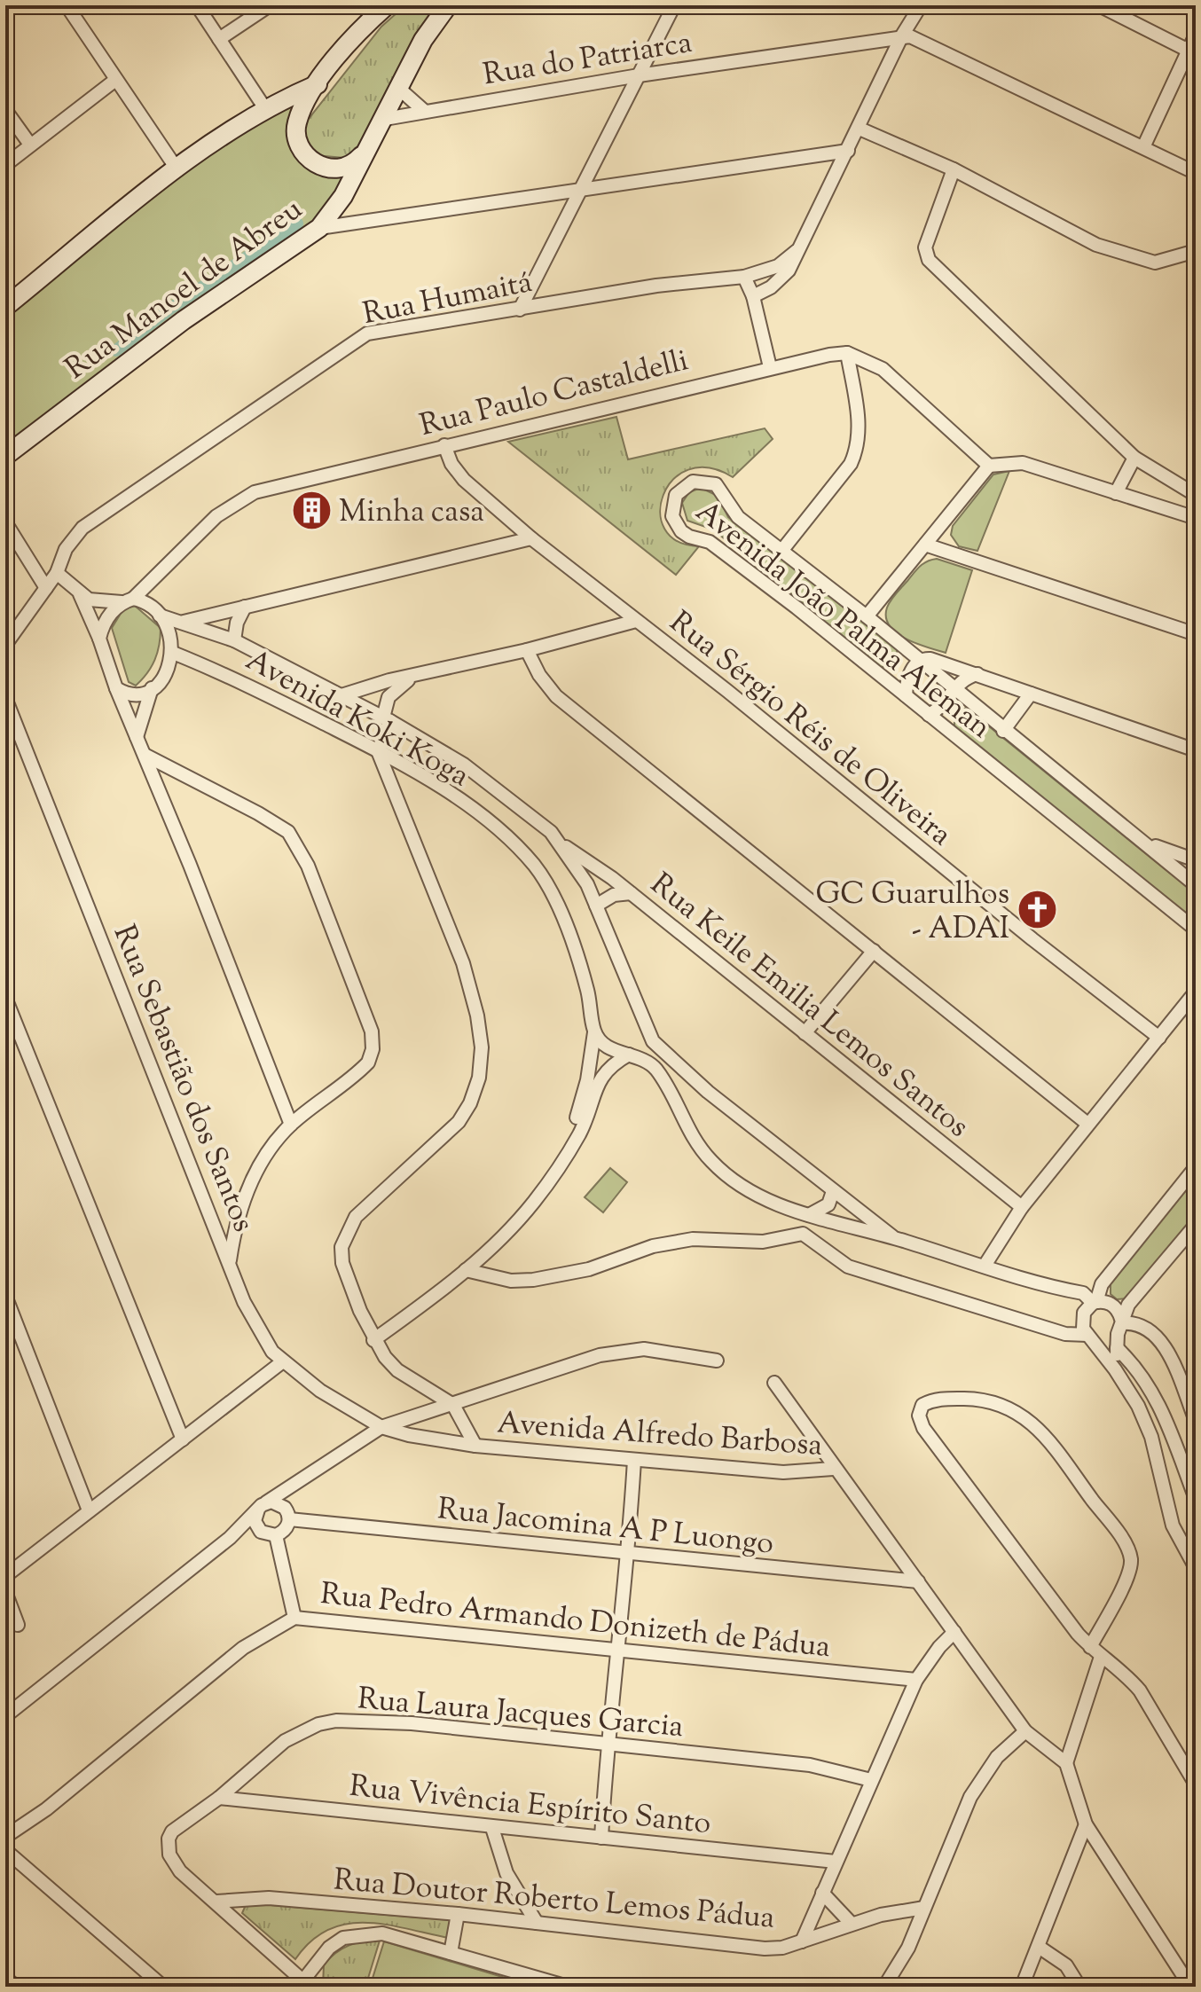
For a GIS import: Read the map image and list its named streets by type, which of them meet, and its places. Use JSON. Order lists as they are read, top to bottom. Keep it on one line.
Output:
{"streets":{"main road":["Rua Manoel de Abreu"],"street":["Rua do Patriarca","Rua Humaitá","Rua Paulo Castaldelli","Avenida João Palma Aleman","Avenida Koki Koga","Rua Sérgio Réis de Oliveira","Rua Keile Emilia Lemos Santos","Rua Sebastião dos Santos","Avenida Alfredo Barbosa","Rua Jacomina A P Luongo","Rua Pedro Armando Donizeth de Pádua","Rua Laura Jacques Garcia","Rua Vivência Espírito Santo","Rua Doutor Roberto Lemos Pádua"]},"crossings":[["Rua do Patriarca","Rua Manoel de Abreu"],["Rua Paulo Castaldelli","Avenida Koki Koga"],["Rua Paulo Castaldelli","Rua Sérgio Réis de Oliveira"],["Avenida Koki Koga","Rua Keile Emilia Lemos Santos"],["Rua Sebastião dos Santos","Avenida Alfredo Barbosa"],["Avenida Alfredo Barbosa","Rua Jacomina A P Luongo"],["Rua Laura Jacques Garcia","Rua Vivência Espírito Santo"],["Rua Laura Jacques Garcia","Rua Doutor Roberto Lemos Pádua"]],"places":{"building":["Minha casa"],"church":["GC Guarulhos - ADAI"]}}
